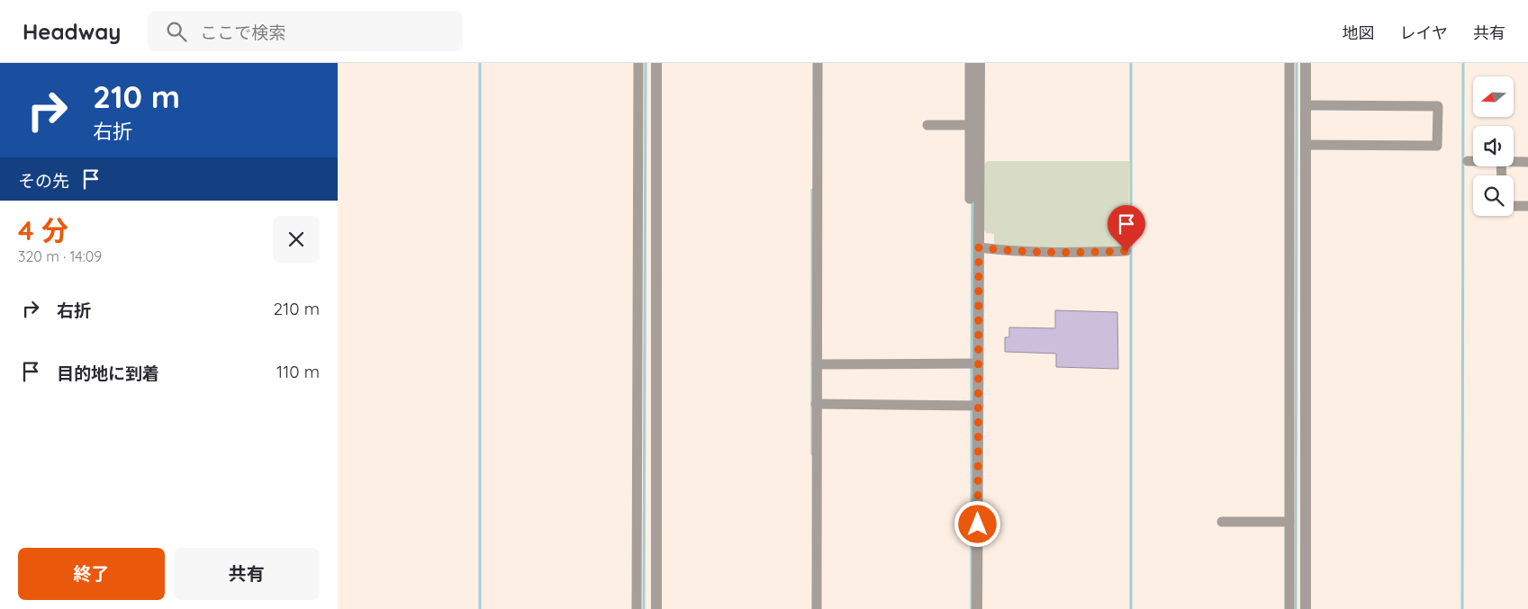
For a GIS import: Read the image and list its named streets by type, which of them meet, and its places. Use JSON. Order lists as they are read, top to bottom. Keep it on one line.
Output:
{"north":"left","page":{"header":"Headway","search":"ここで検索","nav":["地図","レイヤ","共有"],"turn":["210 m","右折"],"then":"その先","heading":["4 分","320 m · 14:09"],"list":[{"name":"右折","value":"210 m"},{"name":"目的地に到着","value":"110 m"}],"buttons":["終了","共有"]}}
